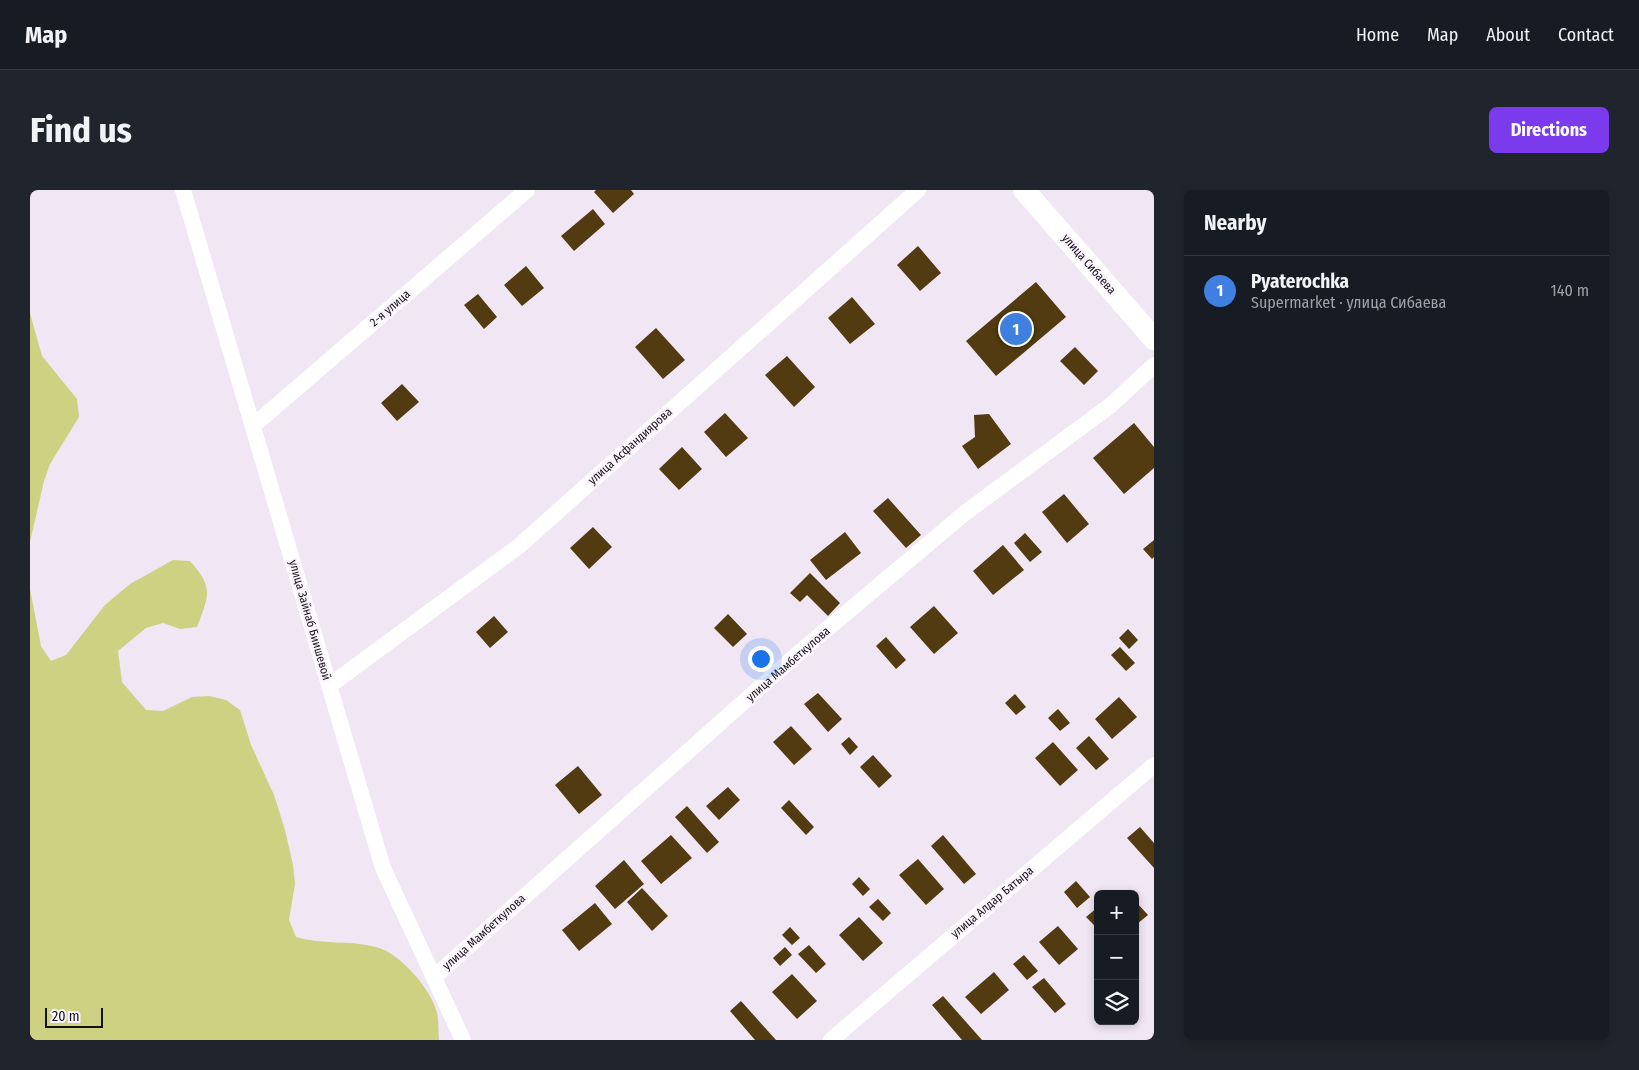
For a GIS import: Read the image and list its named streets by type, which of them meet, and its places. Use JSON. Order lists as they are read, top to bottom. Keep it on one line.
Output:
{"streets":{"main road":["улица Сибаева"],"street":["2-я улица","улица Асфандиярова","улица Зайнаб Биишевой","улица Мамбеткулова","улица Алдар Батыра"]},"crossings":[["2-я улица","улица Зайнаб Биишевой"],["улица Асфандиярова","улица Зайнаб Биишевой"],["улица Зайнаб Биишевой","улица Мамбеткулова"]],"scale_bar":"20 m","page":{"header":"Map","nav":["Home","Map","About","Contact"],"buttons":"Directions","title":"Find us","heading":"Nearby","list":[{"mark":"1","name":"Pyaterochka","note":"Supermarket · улица Сибаева","value":"140 m"}],"pins":"1","map_buttons":["+","−"],"scale":"20 m"}}
